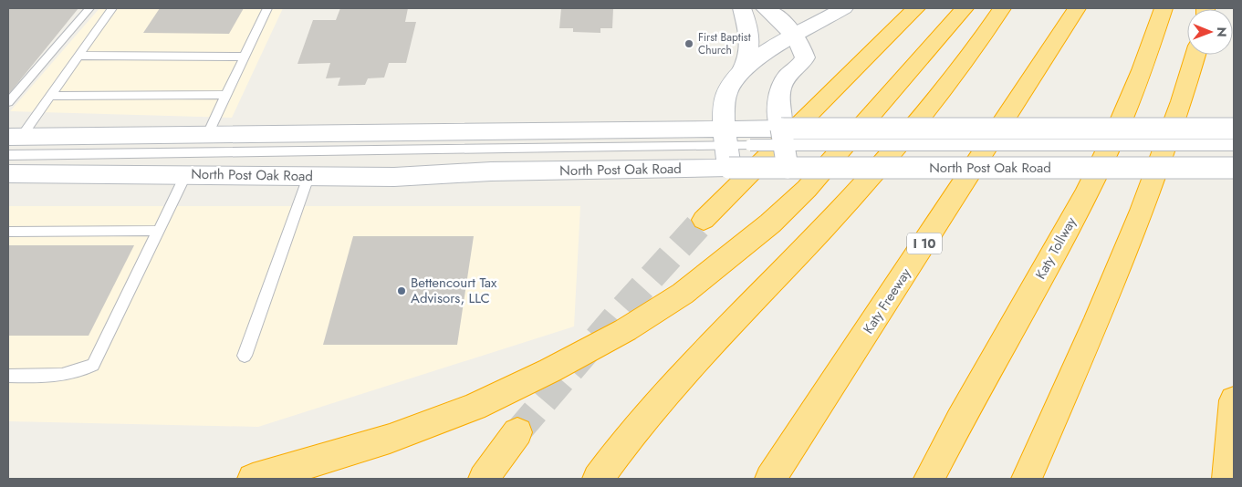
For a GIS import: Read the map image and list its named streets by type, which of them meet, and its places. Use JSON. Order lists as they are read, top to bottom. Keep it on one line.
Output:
{"streets":{"highway":["I 10","Katy Tollway","Katy Freeway"],"main road":["North Post Oak Road"]},"places":["First Baptist Church","Bettencourt Tax Advisors, LLC"],"north":"right"}
